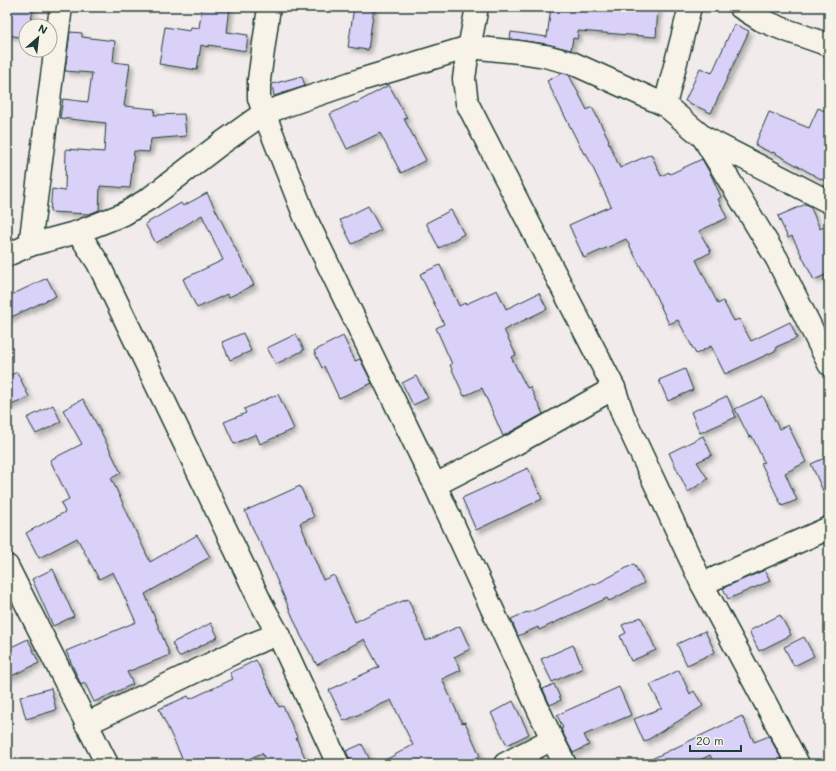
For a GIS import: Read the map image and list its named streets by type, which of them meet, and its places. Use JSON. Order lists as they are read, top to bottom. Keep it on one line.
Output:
{"scale_bar":"20 m","north":"top right"}
